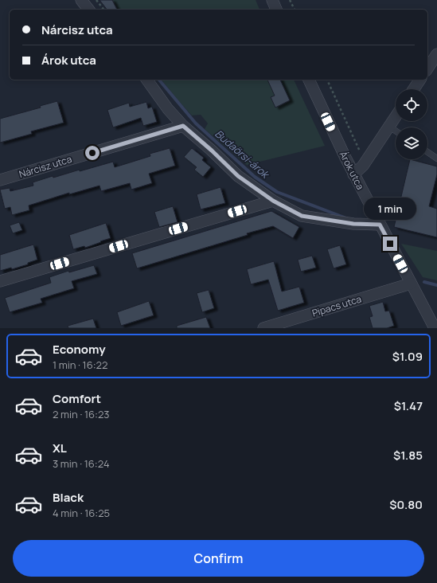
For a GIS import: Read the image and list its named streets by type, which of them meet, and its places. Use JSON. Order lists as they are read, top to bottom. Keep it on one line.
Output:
{"streets":{"street":["Nárcisz utca","Árok utca","Pipacs utca"]},"crossings":[["Árok utca","Pipacs utca"]],"water":["Budaörsi-árok"],"page":{"banner":["Nárcisz utca","Árok utca"],"bubble":"1 min","list":[{"name":"Economy","note":"1 min · 16:22","value":"$1.09"},{"name":"Comfort","note":"2 min · 16:23","value":"$1.47"},{"name":"XL","note":"3 min · 16:24","value":"$1.85"},{"name":"Black","note":"4 min · 16:25","value":"$0.80"}],"buttons":"Confirm"}}
